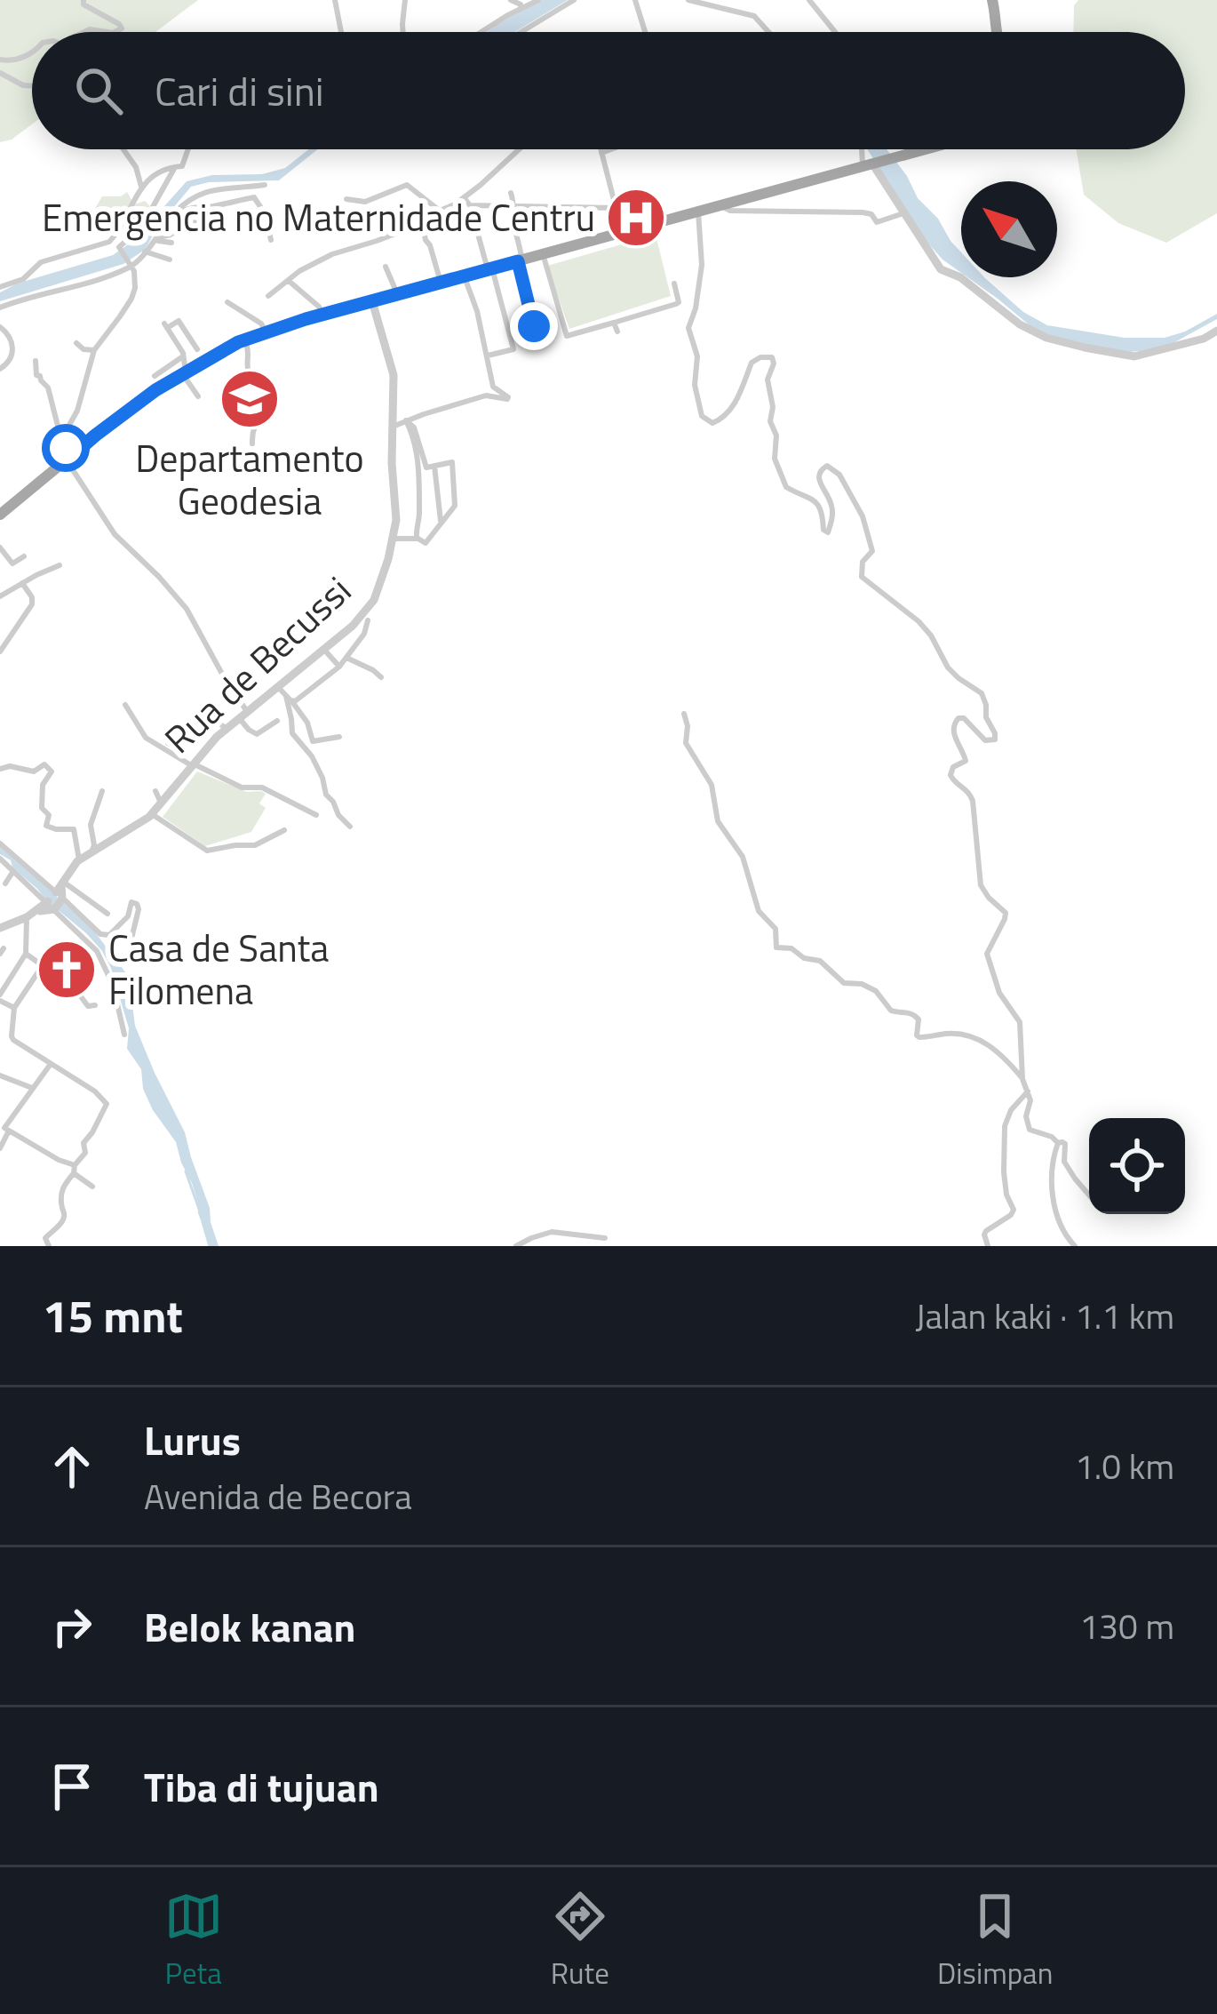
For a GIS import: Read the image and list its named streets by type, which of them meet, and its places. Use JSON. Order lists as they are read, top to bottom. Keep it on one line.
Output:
{"streets":{"street":["Rua de Becussi"]},"places":{"hospital":["Emergencia no Maternidade Centru"],"school or university":["Departamento Geodesia"],"church":["Casa de Santa Filomena"]},"north":"top left","page":{"search":"Cari di sini","heading":["15 mnt","Jalan kaki · 1.1 km"],"list":[["Lurus","Avenida de Becora","1.0 km"],["Belok kanan","130 m"],"Tiba di tujuan"],"nav":["Peta","Rute","Disimpan"]}}
